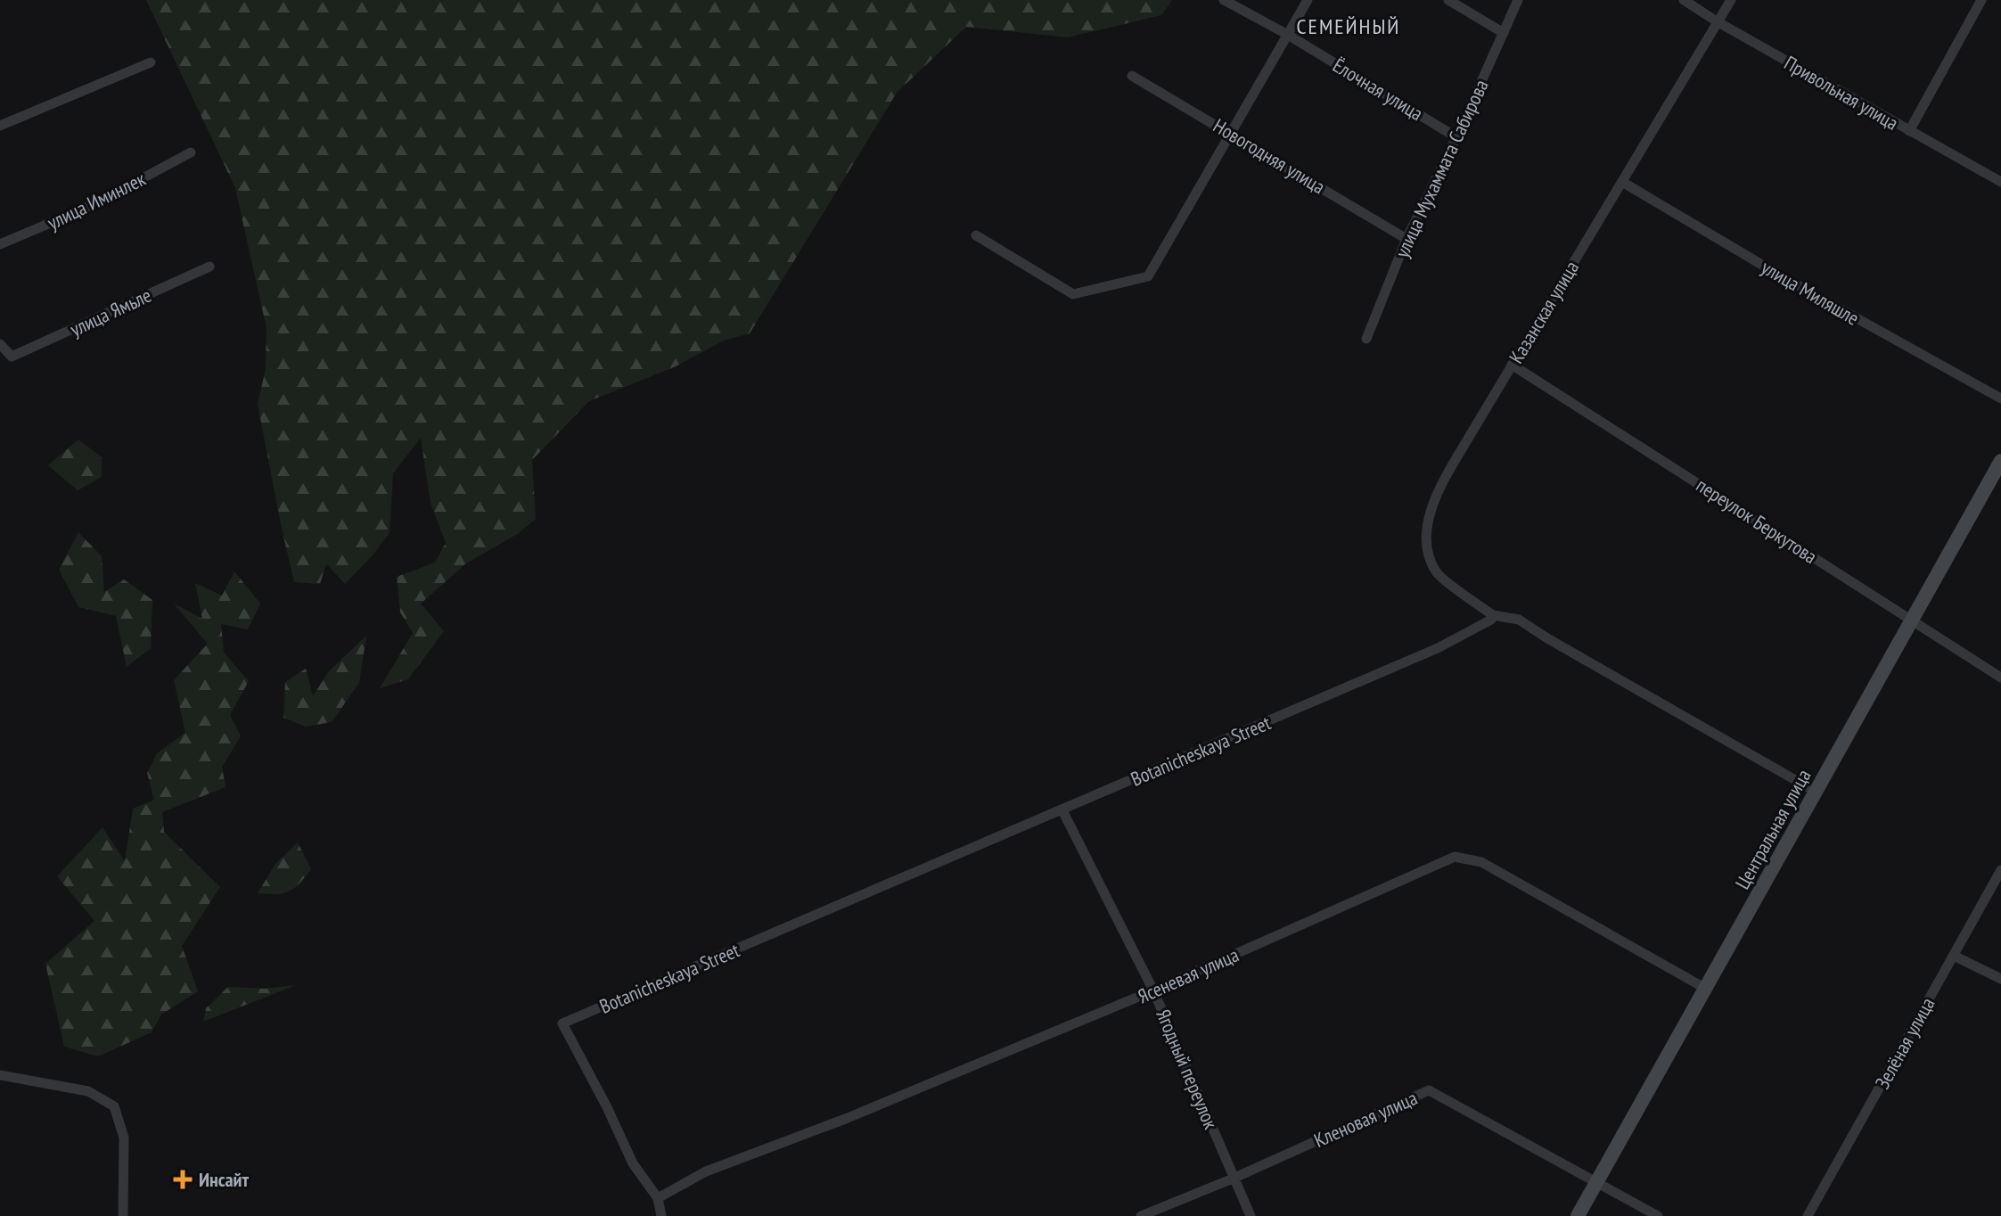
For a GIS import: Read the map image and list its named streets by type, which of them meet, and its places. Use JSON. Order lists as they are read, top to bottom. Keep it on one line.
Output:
{"streets":{"street":["Ёлочная улица","Привольная улица","Новогодняя улица","улица Мухаммата Сабирова","улица Иминлек","улица Миляшле","улица Ямьле","Казанская улица","переулок Беркутова","Botanicheskaya Street","Центральная улица","Ясеневая улица","Зелёная улица","Ягодный переулок","Кленовая улица"]},"crossings":[["Ёлочная улица","улица Мухаммата Сабирова"],["Привольная улица","Казанская улица"],["Новогодняя улица","улица Мухаммата Сабирова"],["улица Миляшле","Казанская улица"],["Казанская улица","переулок Беркутова"],["Казанская улица","Botanicheskaya Street"],["переулок Беркутова","Центральная улица"],["Botanicheskaya Street","Ясеневая улица"],["Botanicheskaya Street","Ягодный переулок"],["Центральная улица","Ясеневая улица"],["Центральная улица","Кленовая улица"],["Ясеневая улица","Ягодный переулок"],["Ягодный переулок","Кленовая улица"]],"districts":["СЕМЕЙНЫЙ"],"places":{"health":["Инсайт"]}}
